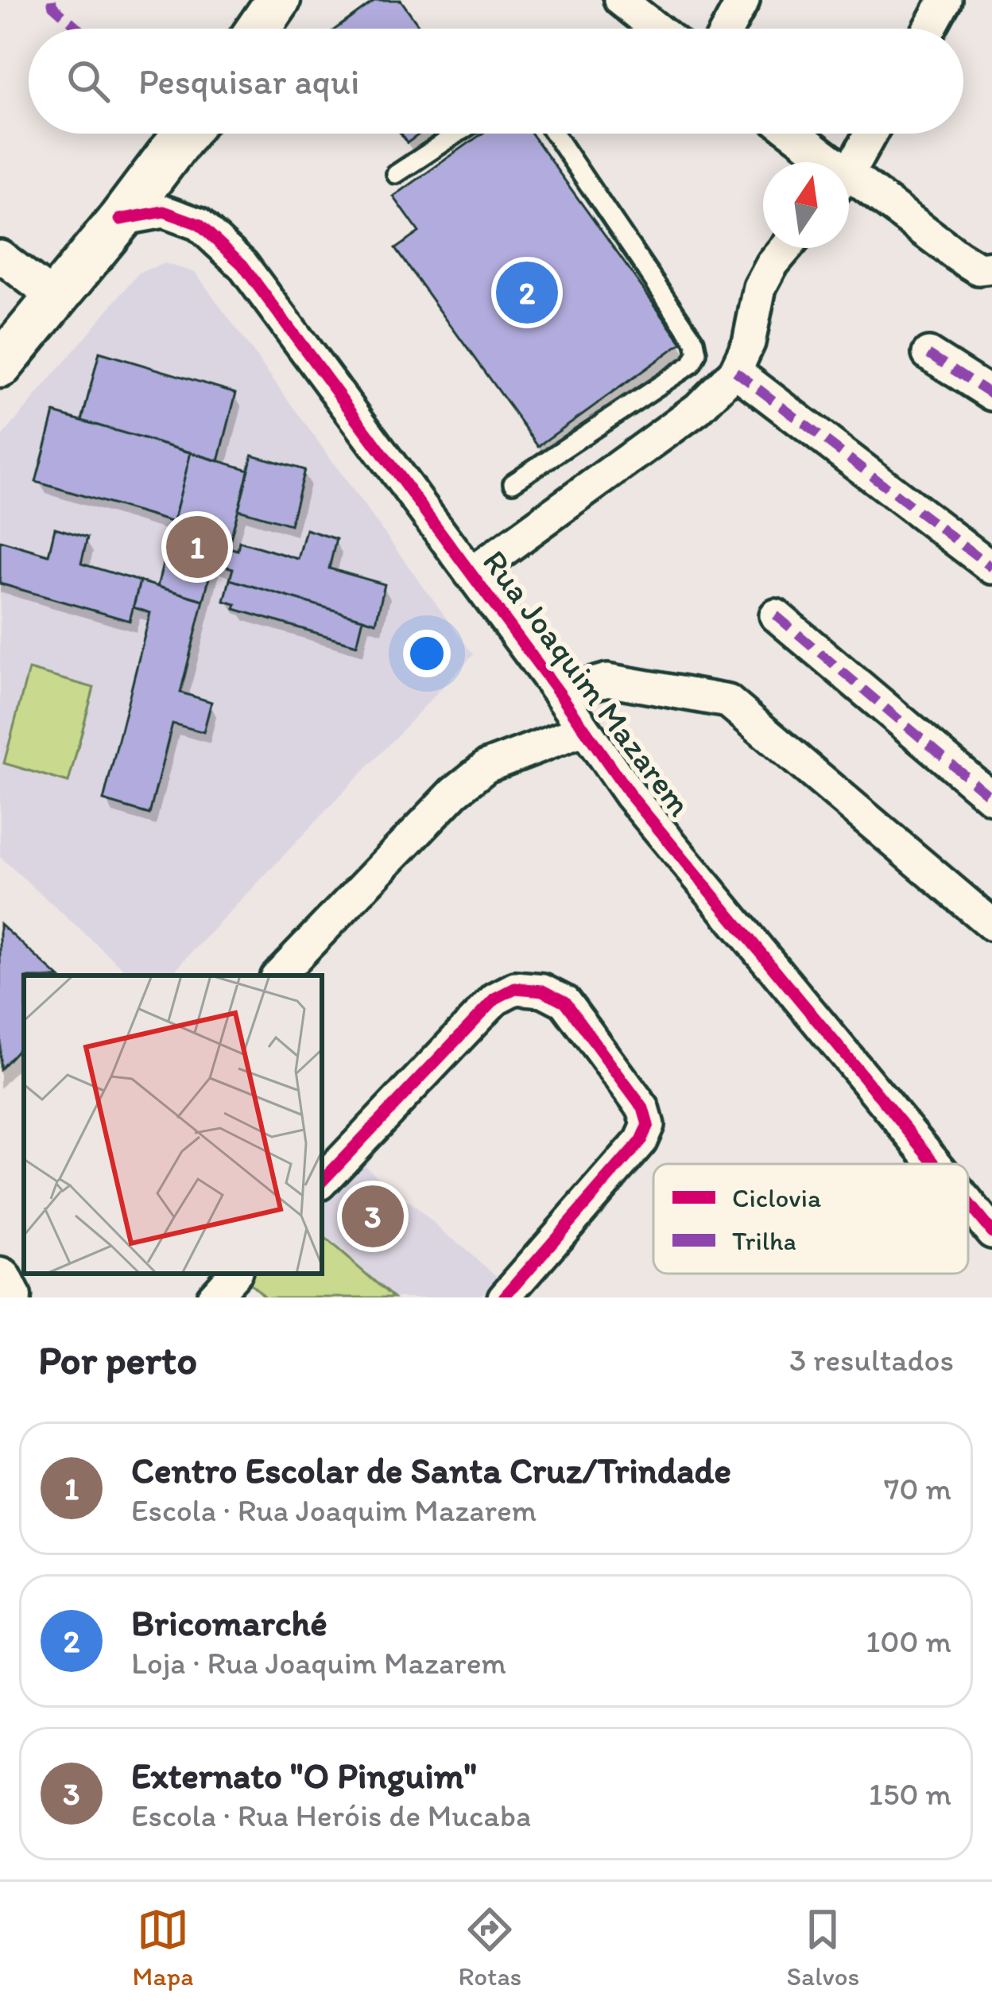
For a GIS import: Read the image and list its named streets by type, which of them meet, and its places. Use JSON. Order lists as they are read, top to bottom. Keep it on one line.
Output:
{"streets":{"street":["Rua Joaquim Mazarem"]},"legend":["Ciclovia","Trilha"],"north":"top","page":{"search":"Pesquisar aqui","pins":["2","1","3"],"heading":["Por perto","3 resultados"],"list":[{"mark":"1","name":"Centro Escolar de Santa Cruz/Trindade","note":"Escola · Rua Joaquim Mazarem","value":"70 m"},{"mark":"2","name":"Bricomarché","note":"Loja · Rua Joaquim Mazarem","value":"100 m"},{"mark":"3","name":"Externato \"O Pinguim\"","note":"Escola · Rua Heróis de Mucaba","value":"150 m"}],"nav":["Mapa","Rotas","Salvos"]}}
